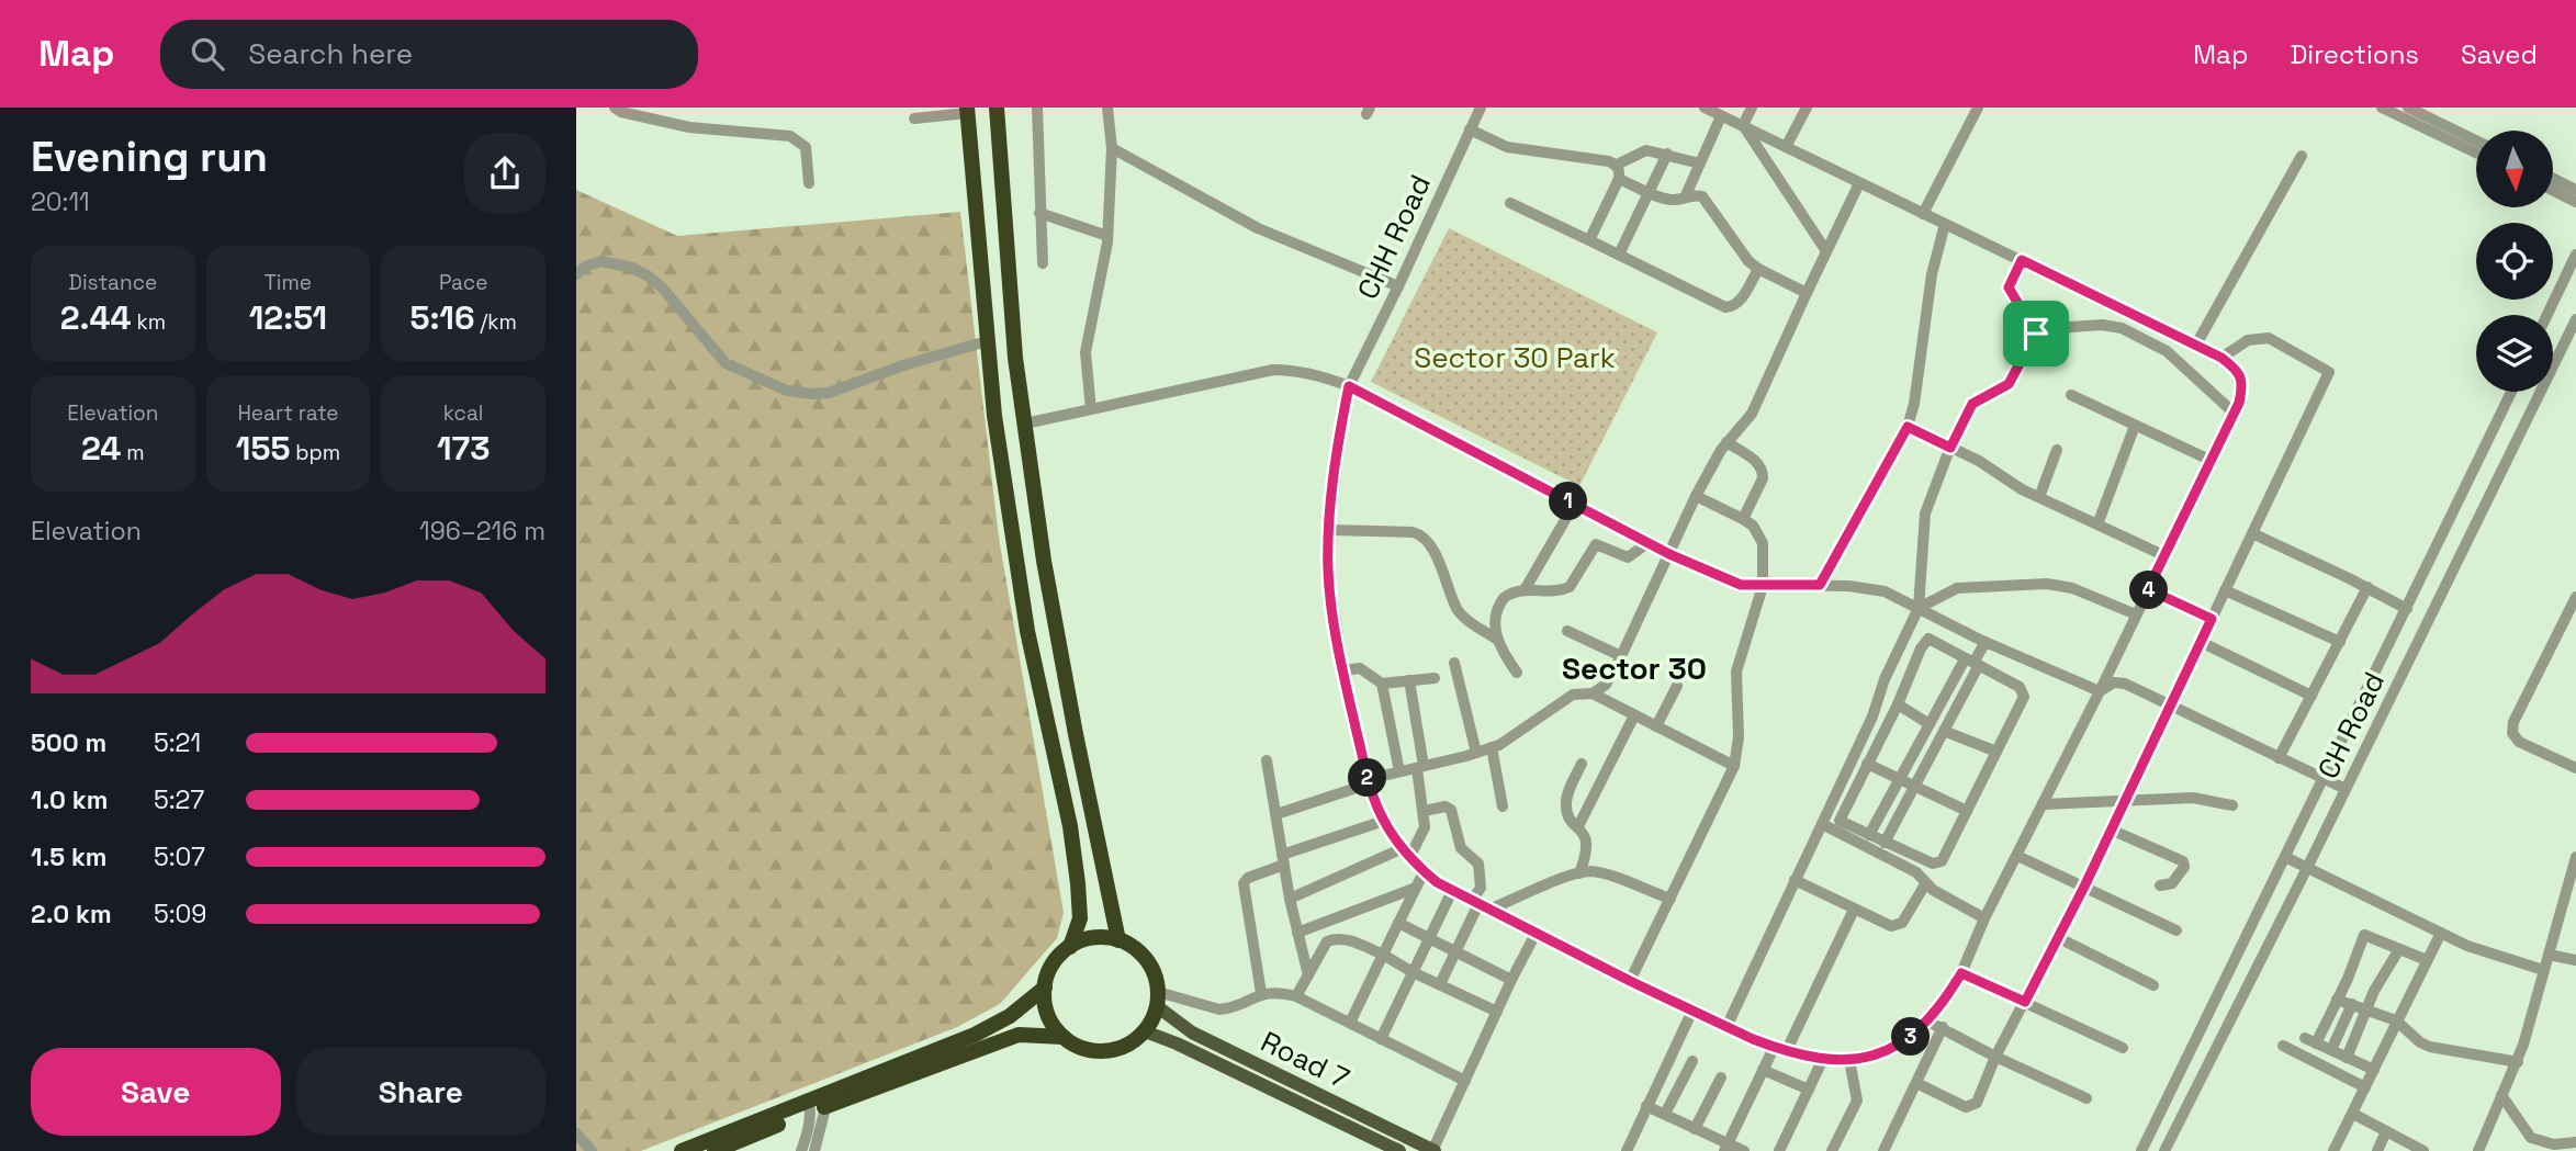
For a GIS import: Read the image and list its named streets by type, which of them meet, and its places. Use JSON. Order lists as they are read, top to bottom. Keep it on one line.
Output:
{"streets":{"main road":["Road 7"],"street":["CHH Road","CH Road"]},"districts":["Sector 30"],"parks":["Sector 30 Park"],"north":"bottom","page":{"header":"Map","search":"Search here","nav":["Map","Directions","Saved"],"heading":["Evening run","20:11"],"stats":[["Distance","2.44 km"],["Time","12:51"],["Pace","5:16 /km"],["Elevation","24 m"],["Heart rate","155 bpm"],["kcal","173"]],"pins":["1","4","2","3"],"chart":["Elevation","196–216 m"],"list":[{"name":"500 m","note":"5:21"},{"name":"1.0 km","note":"5:27"},{"name":"1.5 km","note":"5:07"},{"name":"2.0 km","note":"5:09"}],"buttons":["Save","Share"]}}
